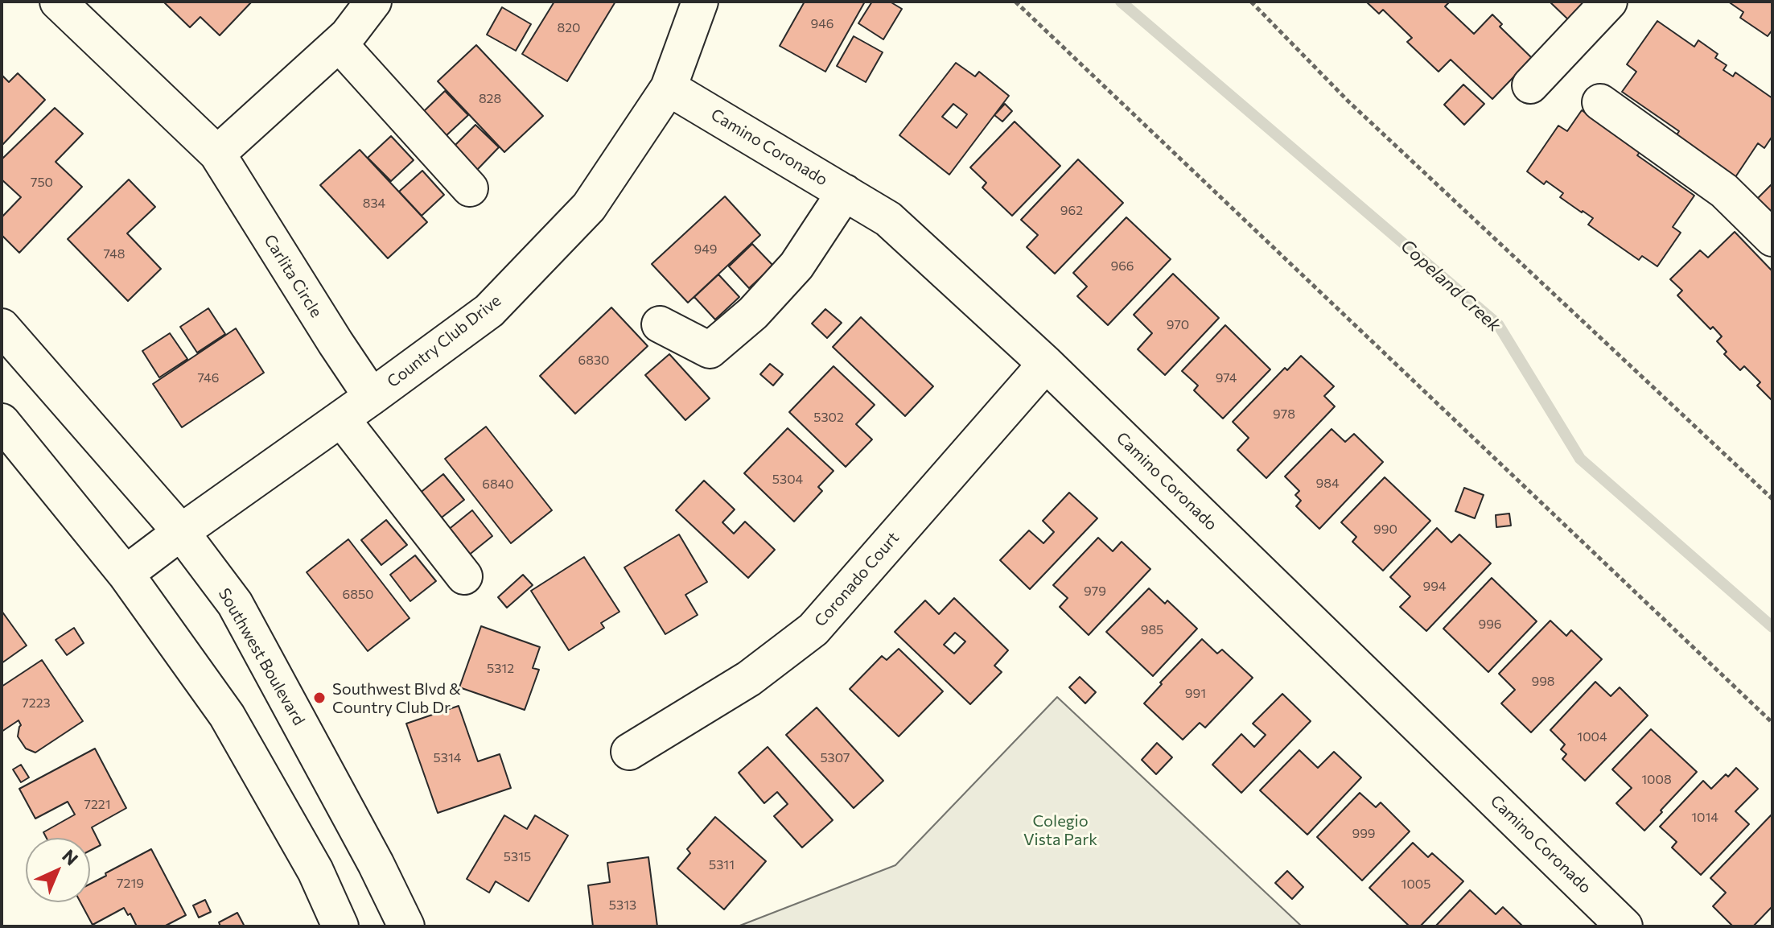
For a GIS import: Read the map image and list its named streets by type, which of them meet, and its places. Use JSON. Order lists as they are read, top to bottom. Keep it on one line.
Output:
{"streets":{"street":["Camino Coronado","Carlita Circle","Country Club Drive","Coronado Court","Southwest Boulevard"]},"crossings":[["Camino Coronado","Country Club Drive"],["Camino Coronado","Coronado Court"],["Carlita Circle","Country Club Drive"],["Country Club Drive","Southwest Boulevard"]],"water":["Copeland Creek"],"parks":["Colegio Vista Park"],"places":["Southwest Blvd & Country Club Dr"],"house_numbers":["946","820","828","750","834","962","949","748","966","970","6830","746","974","978","5302","5304","984","6840","990","994","979","6850","996","985","5312","998","991","7223","1004","5314","5307","1008","7221","1014","999","5315","5311","7219","1005","5313"],"north":"top right"}
